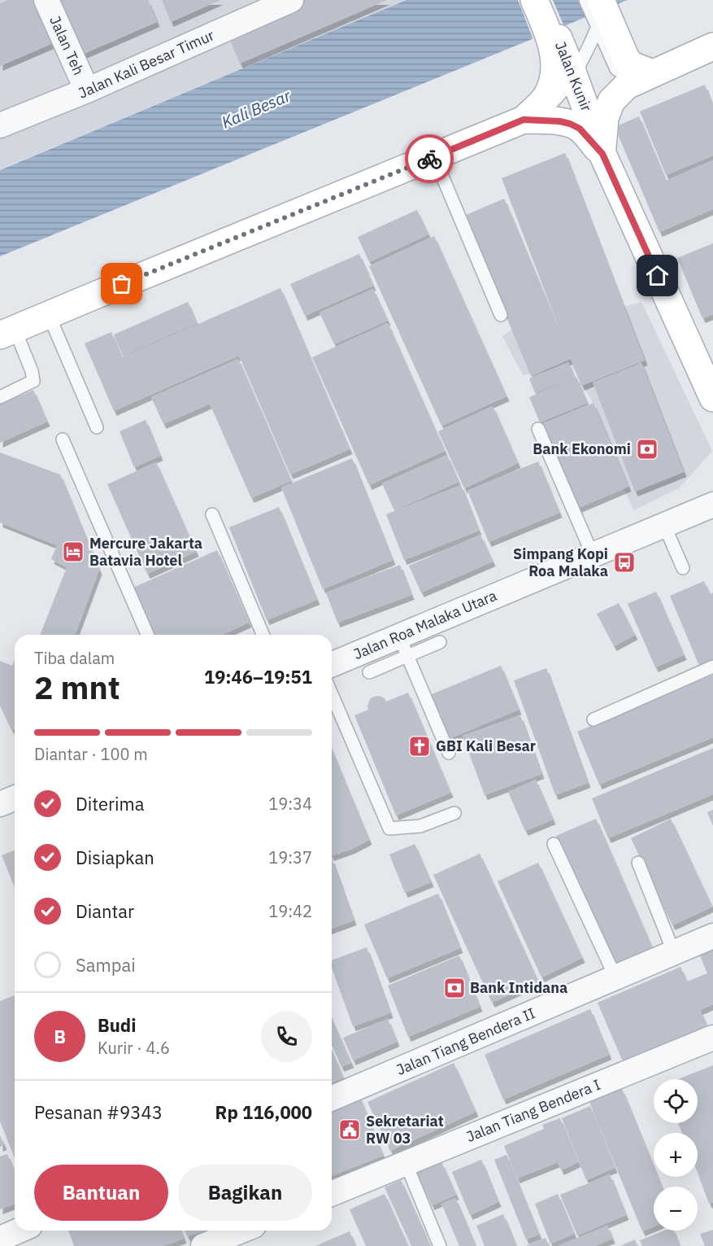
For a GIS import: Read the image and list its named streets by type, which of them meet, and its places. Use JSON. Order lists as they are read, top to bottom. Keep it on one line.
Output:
{"streets":{"street":["Jalan Teh","Jalan Kali Besar Timur","Jalan Kunir","Jalan Roa Malaka Utara","Jalan Tiang Bendera II","Jalan Tiang Bendera I"]},"crossings":[["Jalan Teh","Jalan Kali Besar Timur"]],"water":["Kali Besar"],"places":{"bank":["Bank Ekonomi","Bank Intidana"],"hotel":["Mercure Jakarta Batavia Hotel"],"bus stop":["Simpang Kopi Roa Malaka"],"church":["GBI Kali Besar"],"public building":["Sekretariat RW 03"]},"page":{"heading":["2 mnt","Tiba dalam","19:46–19:51"],"panel":["Budi","Kurir · 4.6","Pesanan #9343","Rp 116,000"],"bar":"Diantar · 100 m","list":[["Diterima","19:34"],["Disiapkan","19:37"],["Diantar","19:42"],"Sampai"],"round":"B","map_buttons":["+","−"],"buttons":["Bantuan","Bagikan"]}}
